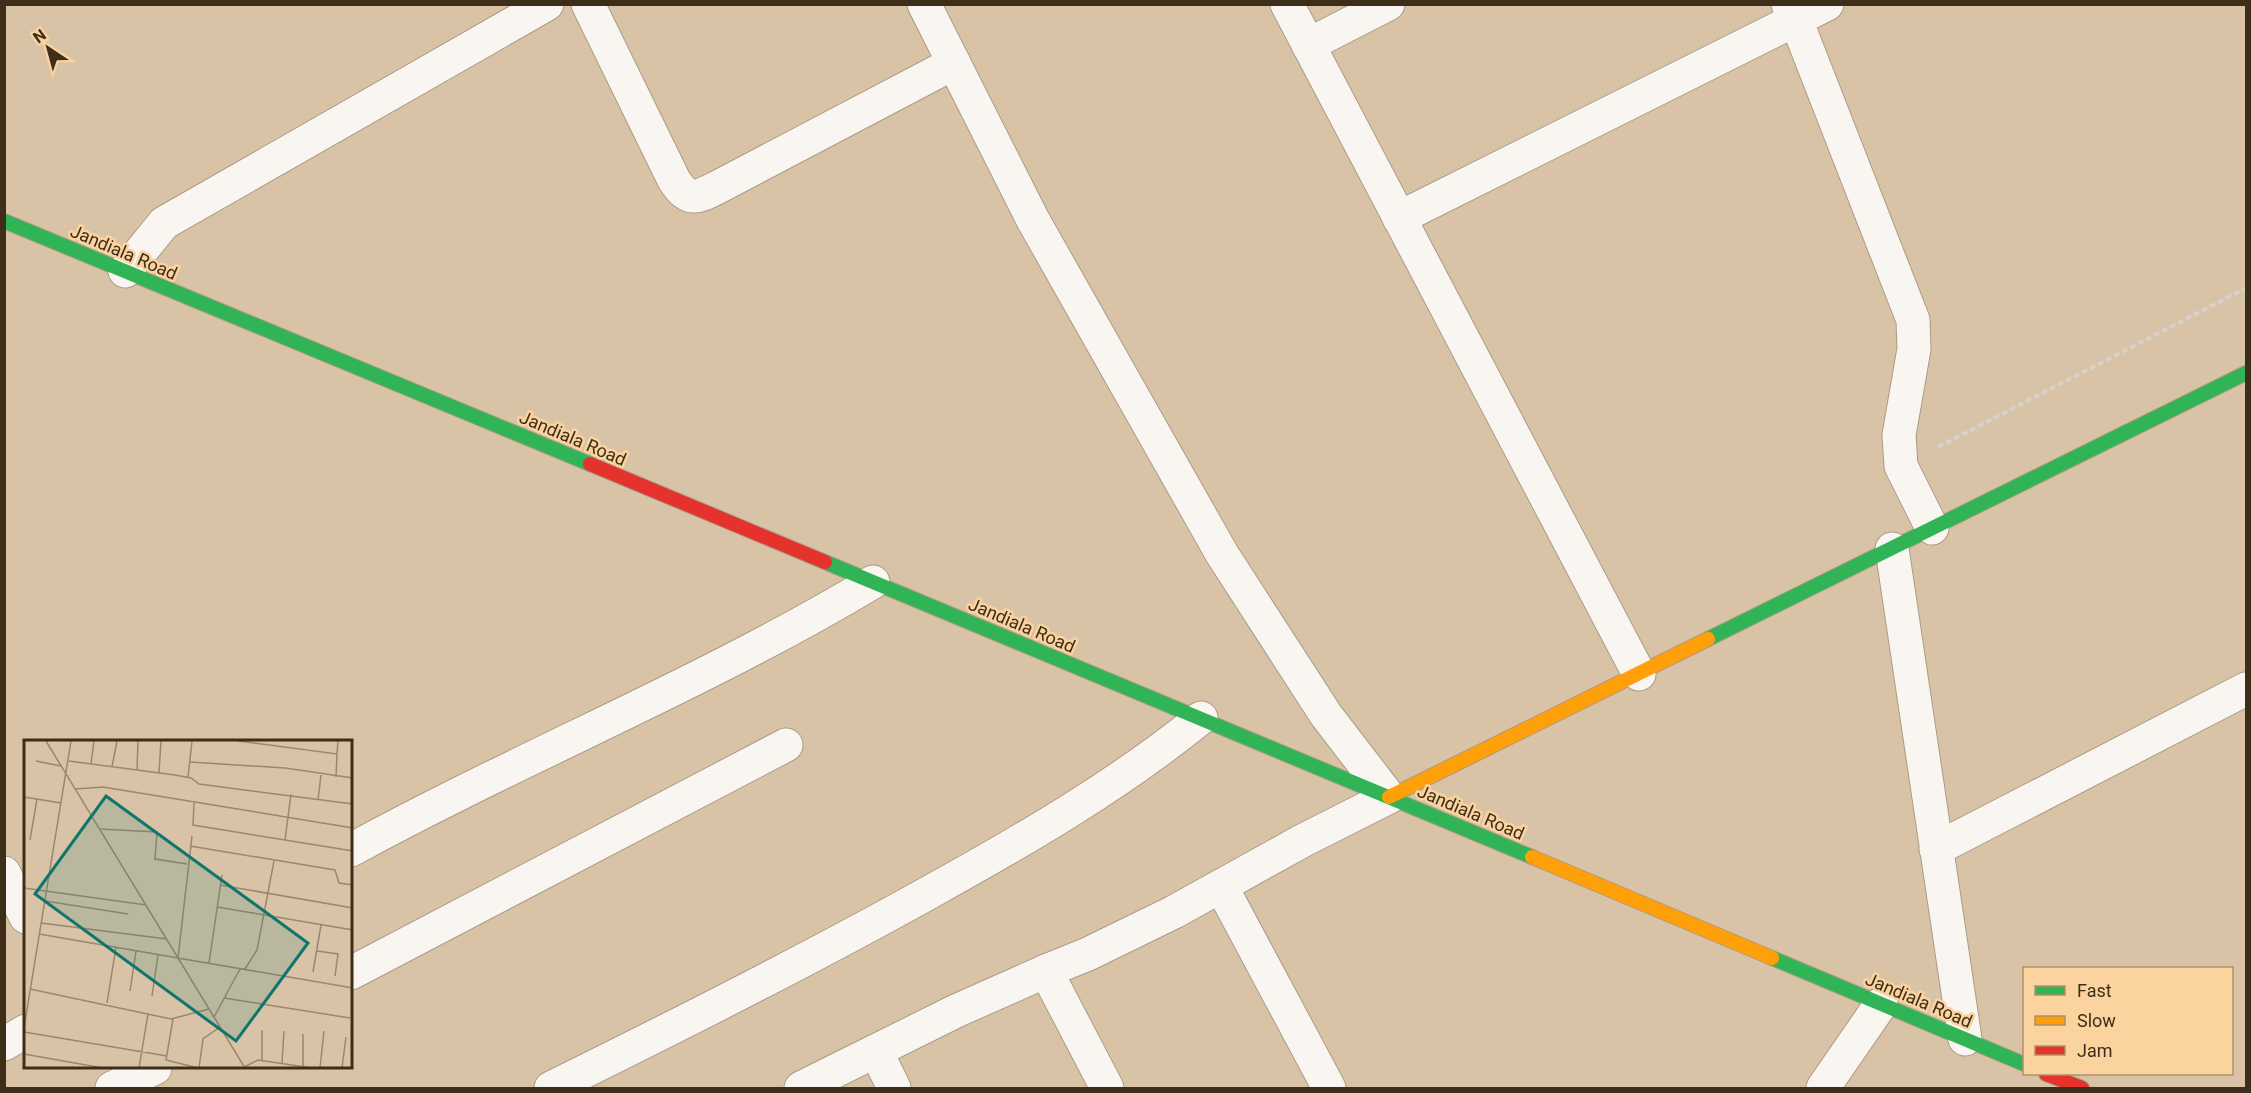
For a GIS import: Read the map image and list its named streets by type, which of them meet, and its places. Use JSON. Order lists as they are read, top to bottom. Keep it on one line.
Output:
{"streets":{"main road":["Jandiala Road"]},"legend":["Fast","Slow","Jam"],"north":"top left"}
